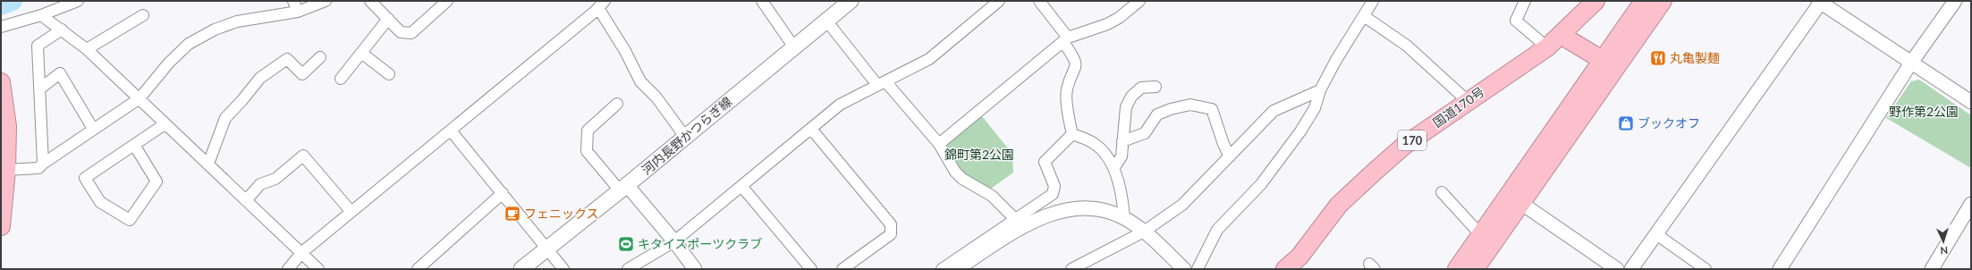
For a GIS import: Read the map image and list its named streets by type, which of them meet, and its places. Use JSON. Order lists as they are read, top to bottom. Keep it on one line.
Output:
{"streets":{"highway":["国道170号","170"],"main road":["河内長野かつらぎ線"]},"parks":["野作第2公園","錦町第2公園"],"places":{"restaurant":["丸亀製麺"],"shop":["ブックオフ"],"cafe":["フェニックス"],"sports":["キタイスポーツクラブ"]},"north":"bottom"}
